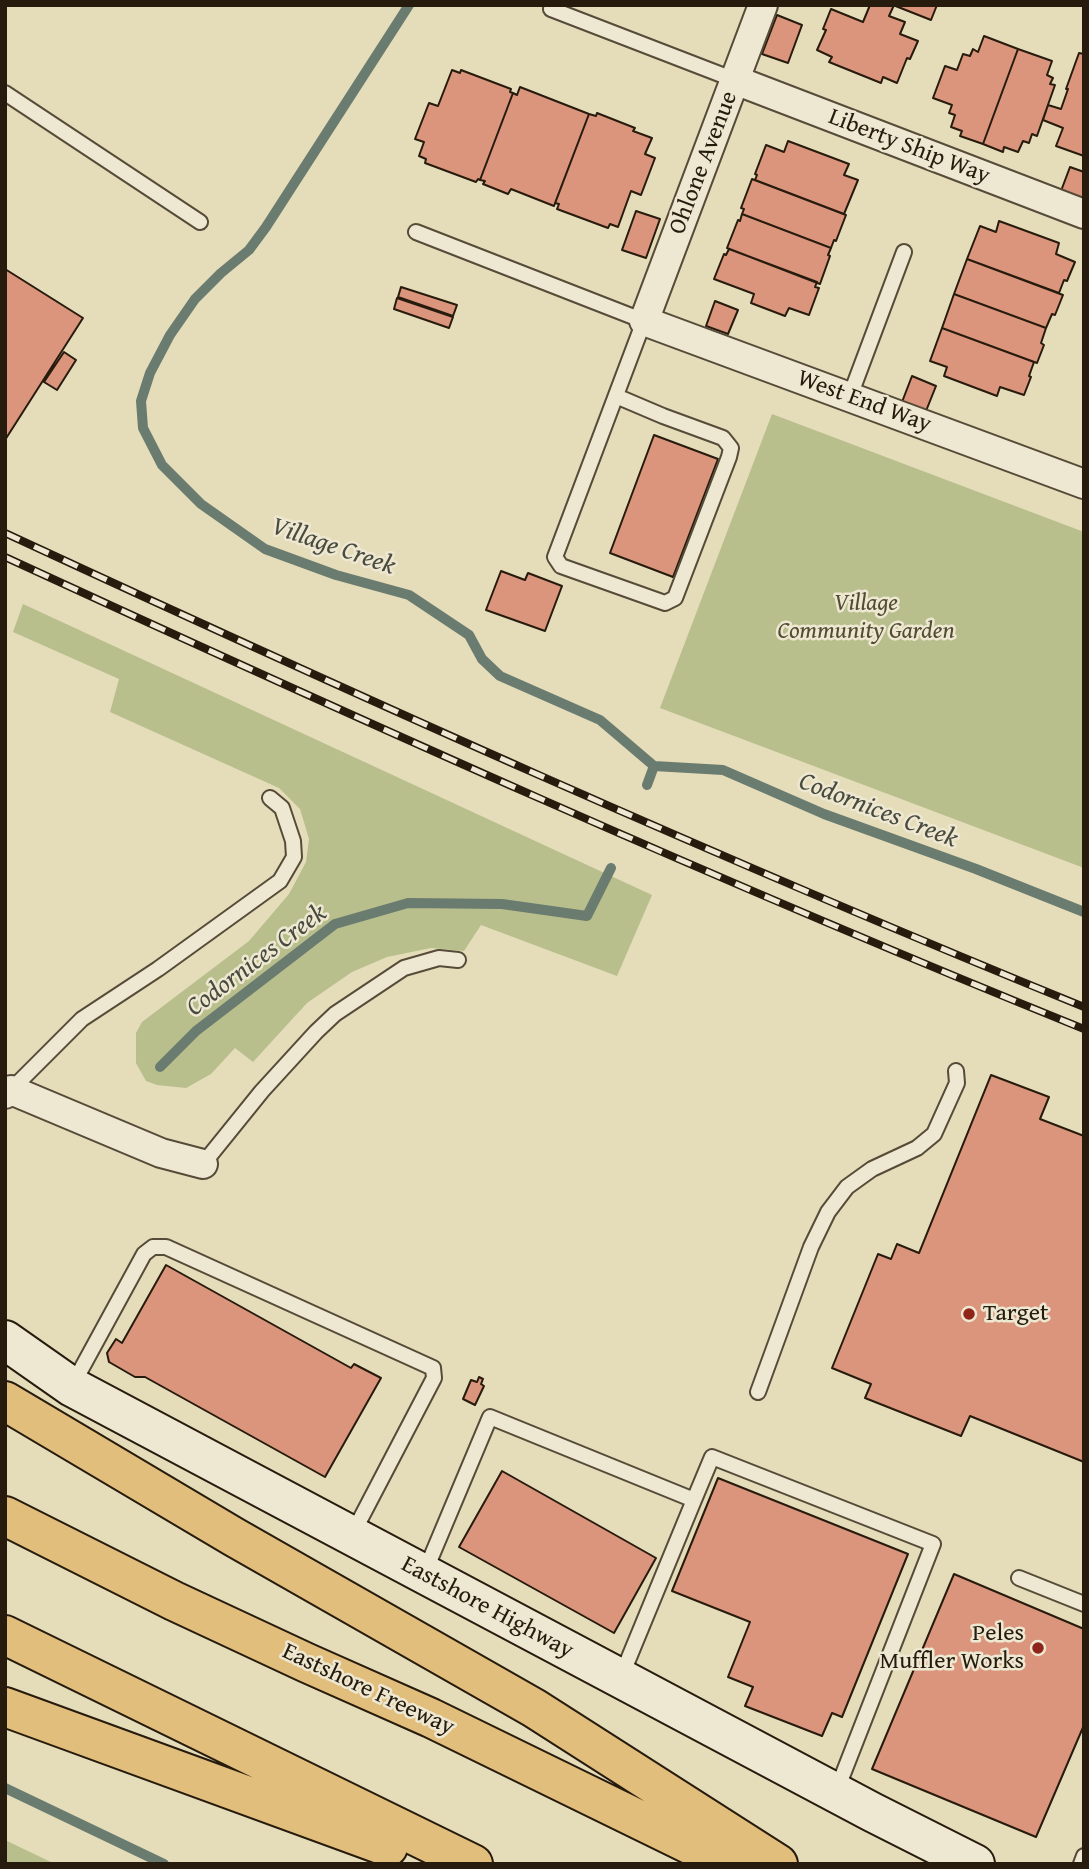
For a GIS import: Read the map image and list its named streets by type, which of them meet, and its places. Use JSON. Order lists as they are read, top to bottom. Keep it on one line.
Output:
{"streets":{"highway":["Eastshore Freeway"],"street":["Liberty Ship Way","Ohlone Avenue","West End Way","Eastshore Highway"]},"crossings":[["Liberty Ship Way","Ohlone Avenue"],["Ohlone Avenue","West End Way"]],"water":["Village Creek","Codornices Creek"],"parks":["Village Community Garden"],"places":["Target","Peles Muffler Works"]}
